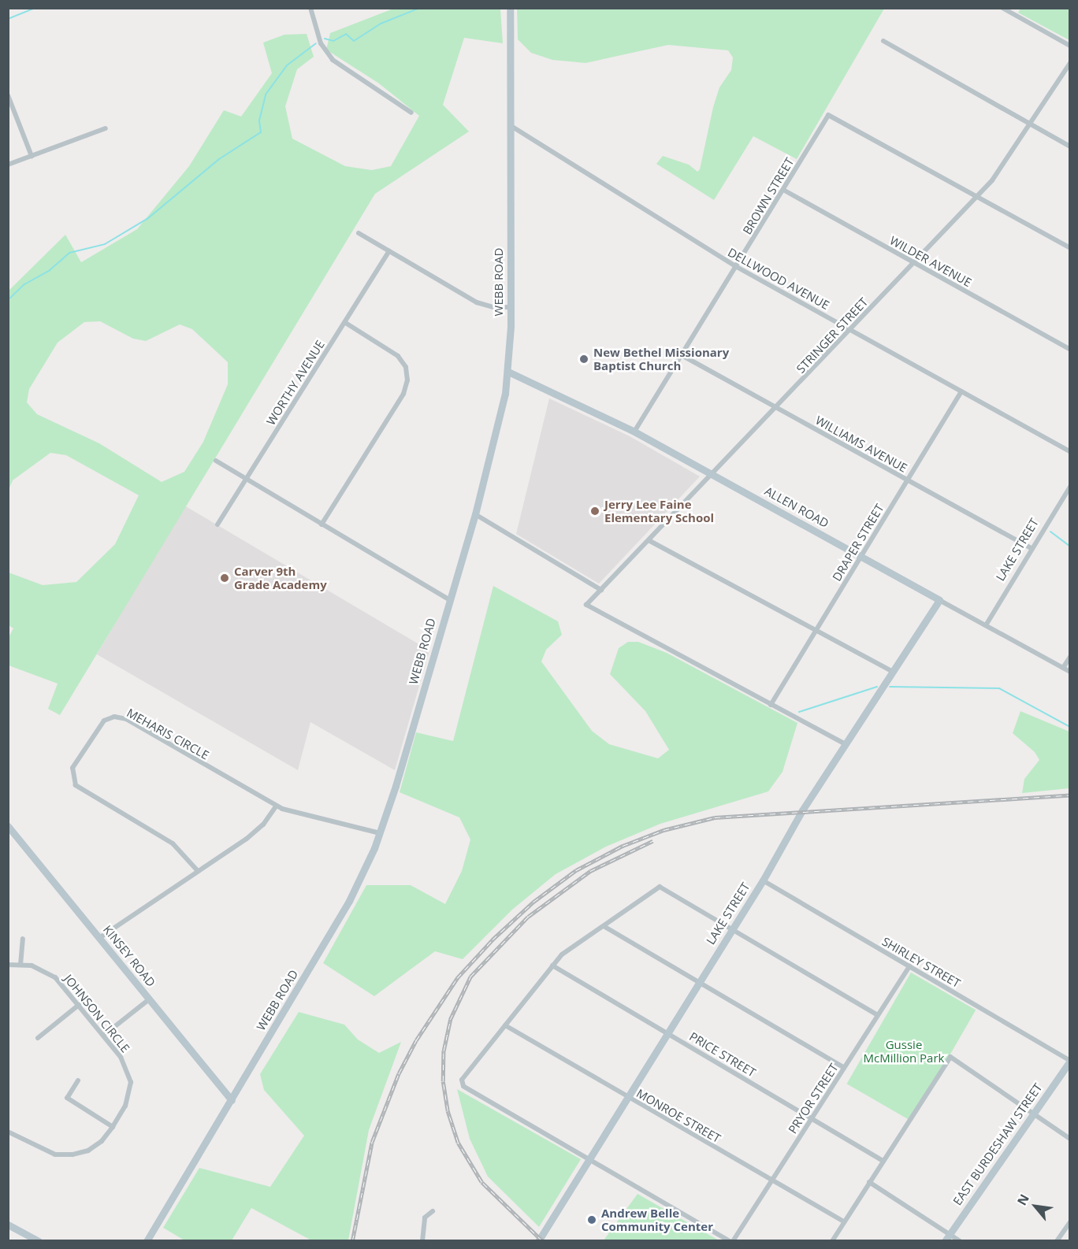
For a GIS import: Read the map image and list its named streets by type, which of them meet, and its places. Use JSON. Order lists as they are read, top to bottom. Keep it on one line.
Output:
{"streets":{"street":["BROWN STREET","WILDER AVENUE","DELLWOOD AVENUE","WEBB ROAD","STRINGER STREET","WORTHY AVENUE","WILLIAMS AVENUE","ALLEN ROAD","DRAPER STREET","LAKE STREET","MEHARIS CIRCLE","KINSEY ROAD","SHIRLEY STREET","JOHNSON CIRCLE","PRICE STREET","PRYOR STREET","MONROE STREET","EAST BURDESHAW STREET"]},"crossings":[["BROWN STREET","WILDER AVENUE"],["BROWN STREET","DELLWOOD AVENUE"],["BROWN STREET","STRINGER STREET"],["BROWN STREET","WILLIAMS AVENUE"],["BROWN STREET","ALLEN ROAD"],["WILDER AVENUE","STRINGER STREET"],["DELLWOOD AVENUE","WEBB ROAD"],["DELLWOOD AVENUE","STRINGER STREET"],["DELLWOOD AVENUE","DRAPER STREET"],["WEBB ROAD","ALLEN ROAD"],["WEBB ROAD","MEHARIS CIRCLE"],["WEBB ROAD","KINSEY ROAD"],["STRINGER STREET","WILLIAMS AVENUE"],["STRINGER STREET","ALLEN ROAD"],["STRINGER STREET","DRAPER STREET"],["WILLIAMS AVENUE","DRAPER STREET"],["WILLIAMS AVENUE","LAKE STREET"],["ALLEN ROAD","DRAPER STREET"],["ALLEN ROAD","LAKE STREET"],["LAKE STREET","SHIRLEY STREET"],["LAKE STREET","PRICE STREET"],["LAKE STREET","MONROE STREET"],["SHIRLEY STREET","PRYOR STREET"],["SHIRLEY STREET","EAST BURDESHAW STREET"],["PRICE STREET","PRYOR STREET"],["PRYOR STREET","MONROE STREET"]],"parks":["Gussie McMillion Park"],"places":["New Bethel Missionary Baptist Church","Jerry Lee Faine Elementary School","Carver 9th Grade Academy","Andrew Belle Community Center"],"north":"top left"}
